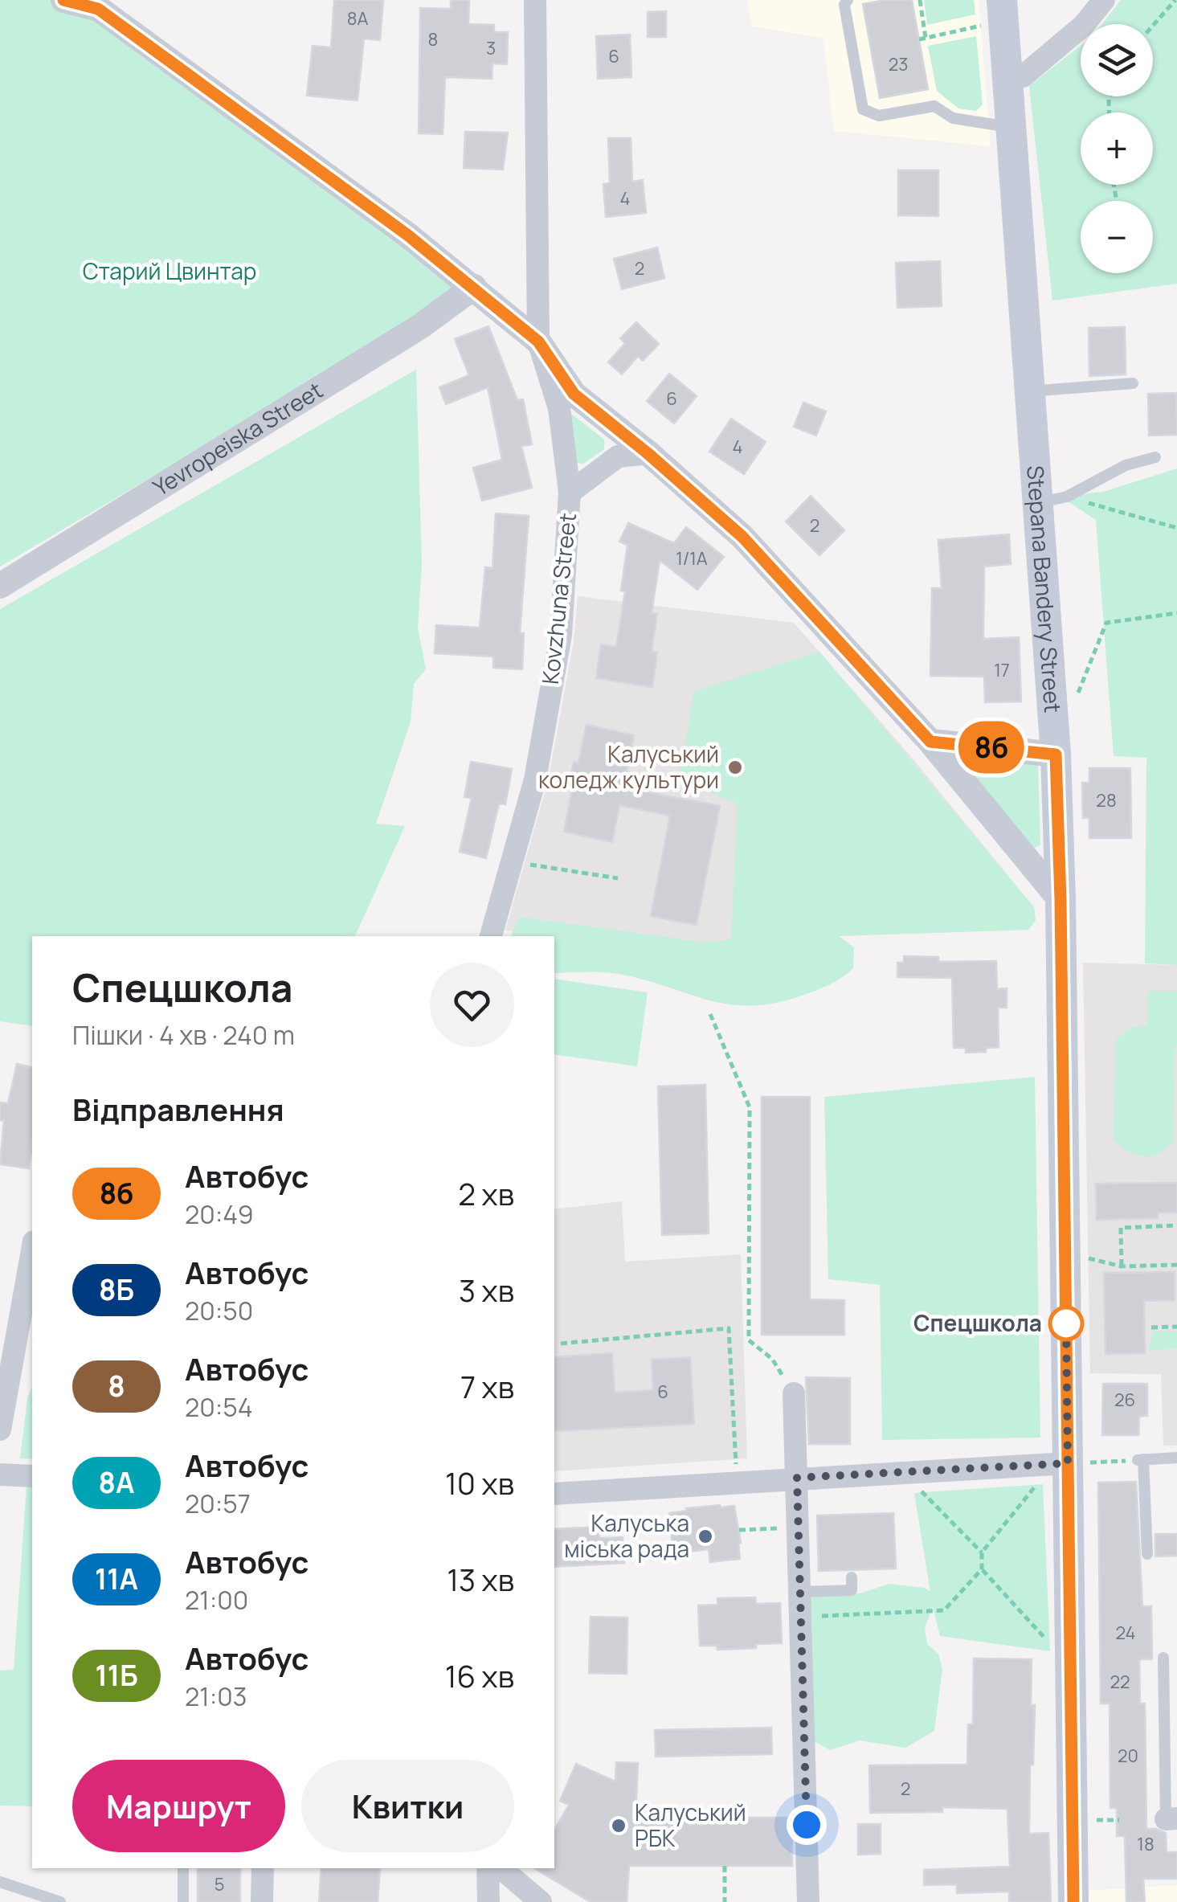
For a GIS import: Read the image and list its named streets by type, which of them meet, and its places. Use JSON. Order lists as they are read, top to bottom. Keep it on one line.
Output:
{"streets":{"main road":["Stepana Bandery Street"],"street":["Yevropeiska Street","Kovzhuna Street"]},"parks":["Старий Цвинтар"],"places":["Калуський коледж культури","Спецшкола","Калуська міська рада","Калуський РБК"],"lines":["bus line 8б"],"house_numbers":["8А","8","3","6","23","4","2","6","4","2","1/1А","17","28","6","26","24","22","20","2","18","5"],"page":{"on_map":"8б","map_buttons":["+","−"],"heading":[["Спецшкола","Пішки · 4 хв · 240 m"],"Відправлення"],"list":[{"mark":"8б","name":"Автобус","note":"20:49","value":"2 хв"},{"mark":"8Б","name":"Автобус","note":"20:50","value":"3 хв"},{"mark":"8","name":"Автобус","note":"20:54","value":"7 хв"},{"mark":"8А","name":"Автобус","note":"20:57","value":"10 хв"},{"mark":"11А","name":"Автобус","note":"21:00","value":"13 хв"},{"mark":"11Б","name":"Автобус","note":"21:03","value":"16 хв"}],"buttons":["Маршрут","Квитки"]}}
